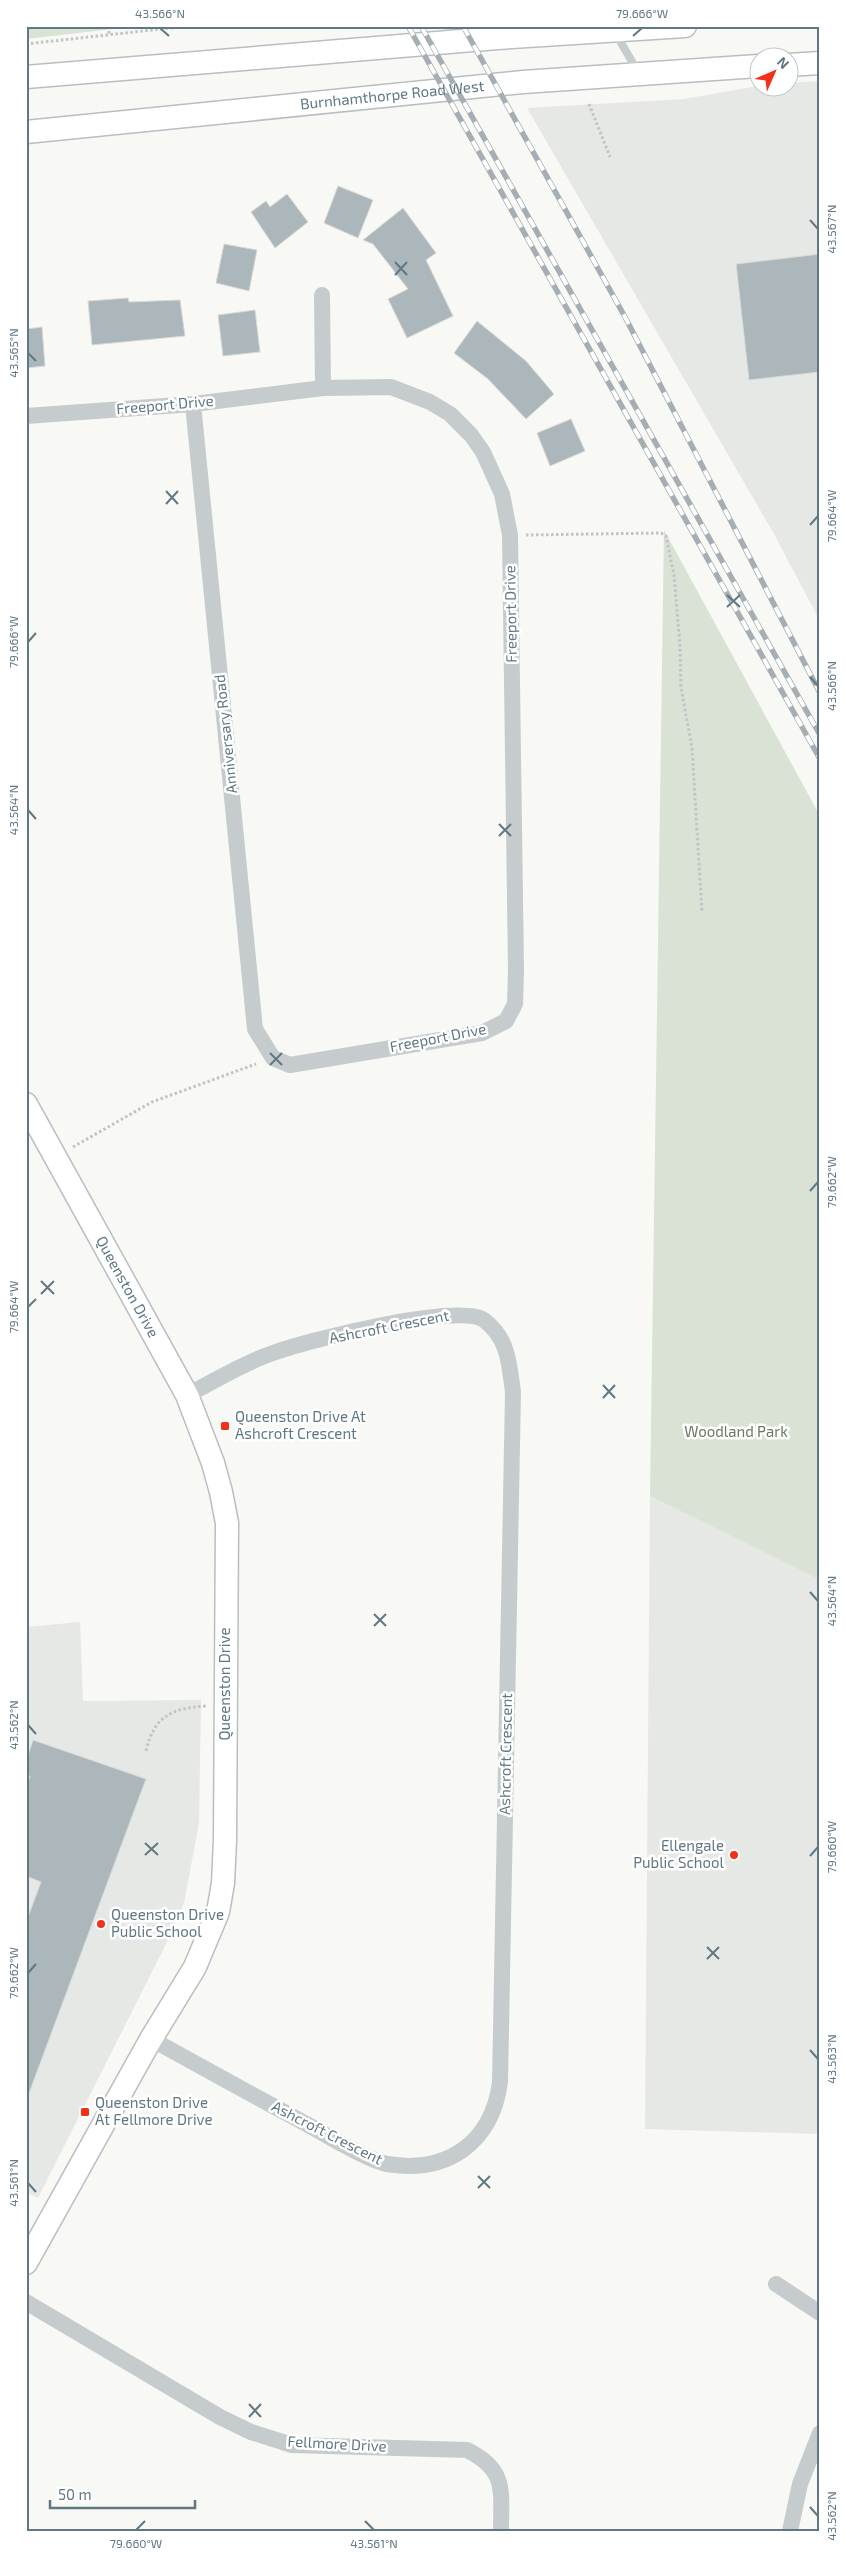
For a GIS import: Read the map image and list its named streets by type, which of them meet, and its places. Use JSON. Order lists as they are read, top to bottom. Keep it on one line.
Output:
{"streets":{"main road":["Burnhamthorpe Road West","Queenston Drive"],"street":["Freeport Drive","Anniversary Road","Ashcroft Crescent","Fellmore Drive"]},"crossings":[["Freeport Drive","Anniversary Road"],["Queenston Drive","Ashcroft Crescent"]],"parks":["Woodland Park"],"places":{"transit":["Queenston Drive At Ashcroft Crescent","Queenston Drive At Fellmore Drive"],"other":["Ellengale Public School","Queenston Drive Public School"]},"scale_bar":"50 m","north":"top right","coordinates":["43.566°N","79.666°W","43.567°N","43.565°N","79.664°W","43.564°N","79.662°W","43.562°N","79.660°W","43.563°N","43.561°N"]}
